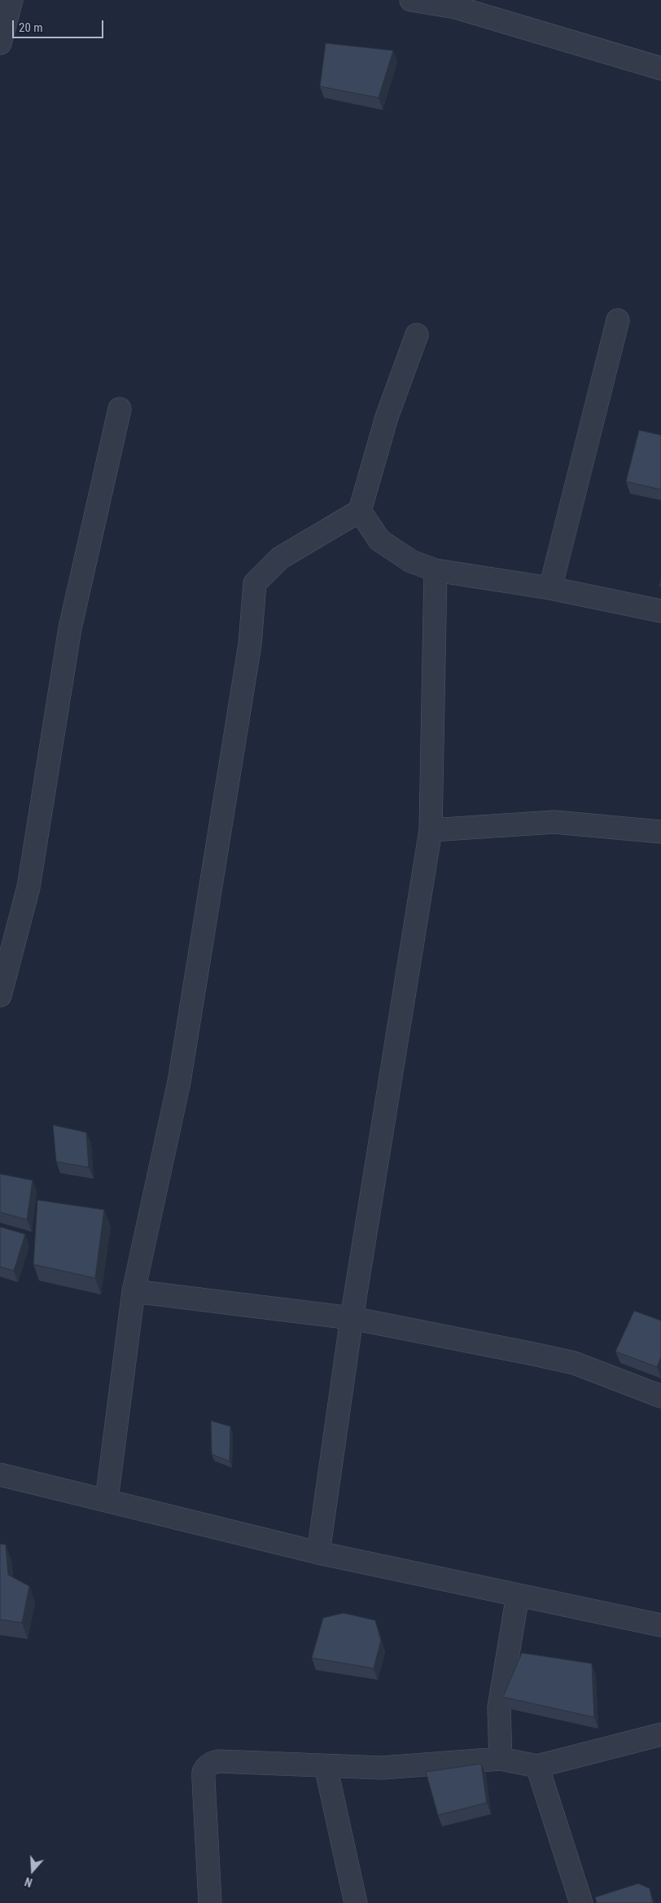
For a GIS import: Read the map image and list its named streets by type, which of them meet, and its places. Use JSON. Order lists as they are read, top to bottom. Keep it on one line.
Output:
{"scale_bar":"20 m","north":"bottom"}
